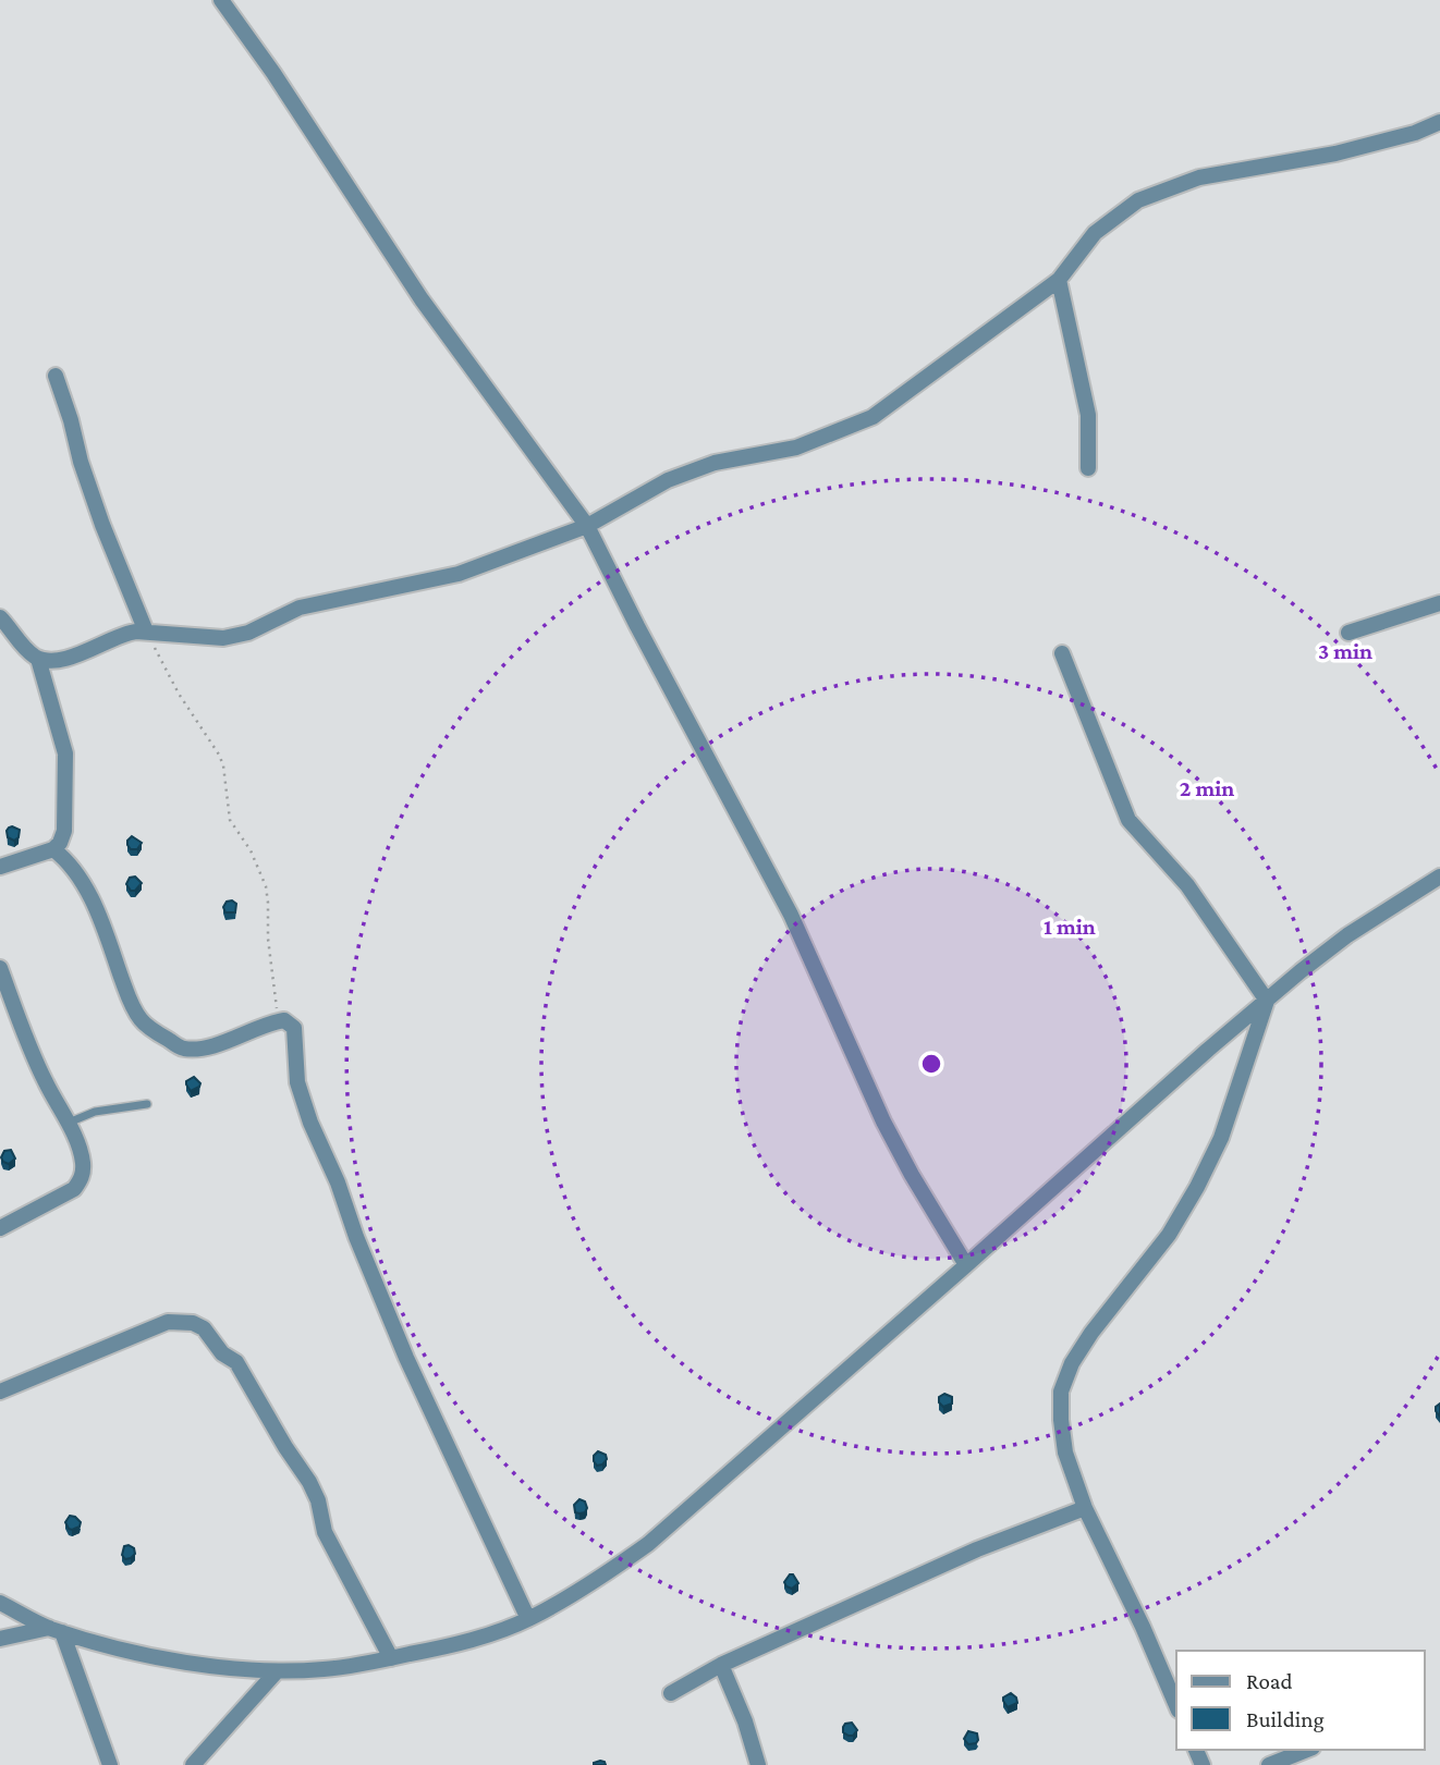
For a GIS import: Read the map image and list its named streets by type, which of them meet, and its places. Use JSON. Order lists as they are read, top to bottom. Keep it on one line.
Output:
{"legend":["Road","Building"],"rings":["3 min","2 min","1 min"]}
